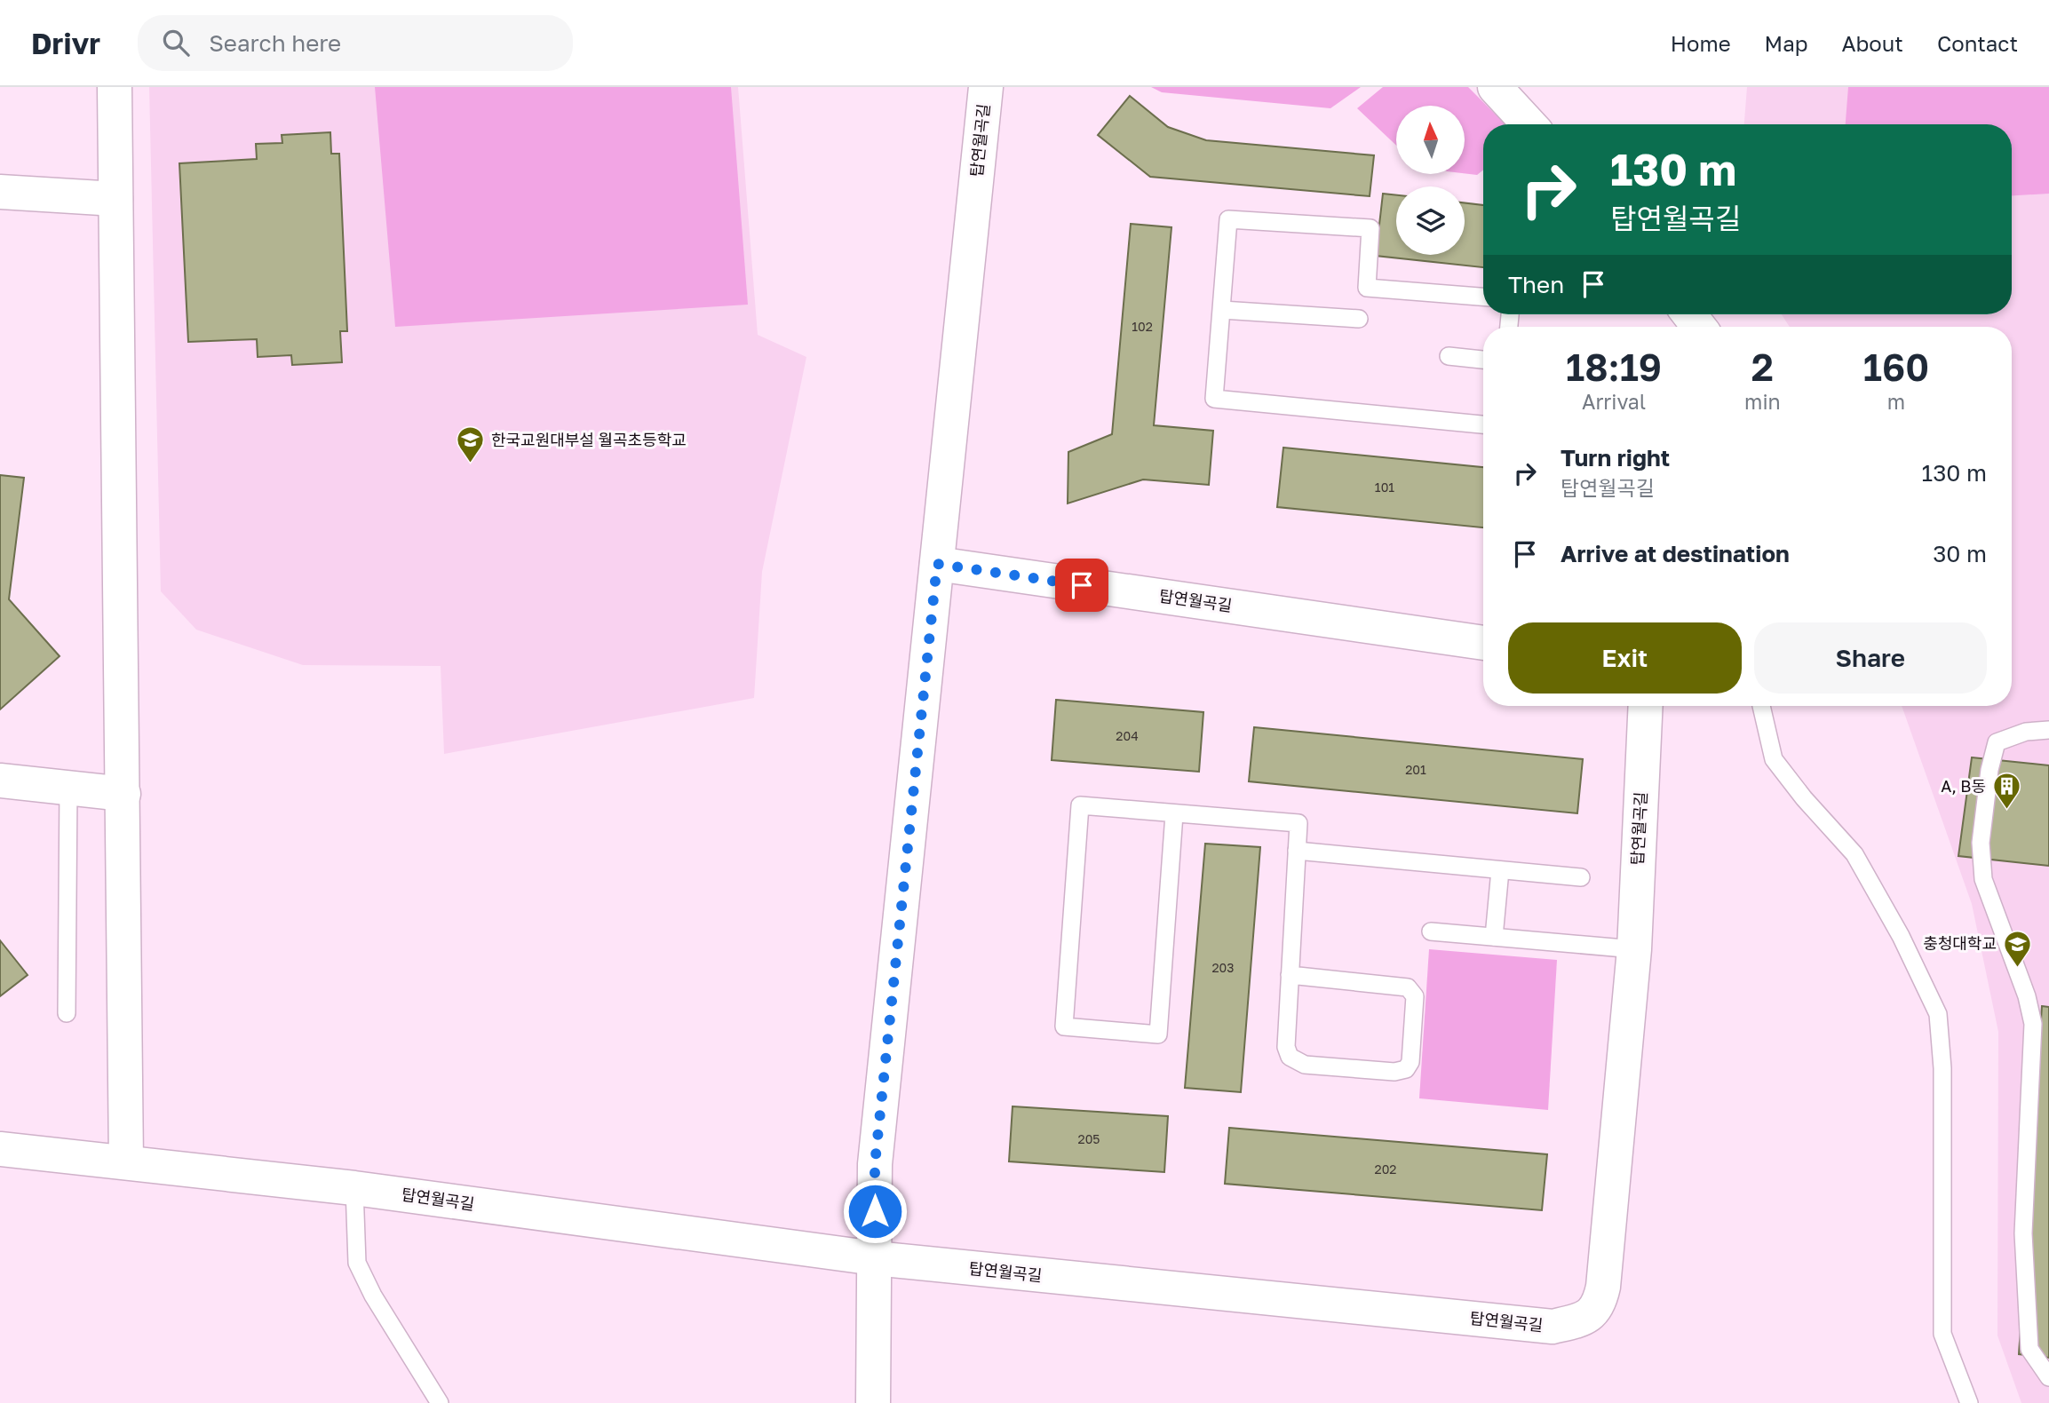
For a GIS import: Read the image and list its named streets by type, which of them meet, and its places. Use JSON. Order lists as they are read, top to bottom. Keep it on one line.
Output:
{"streets":{"street":["탑연월곡길"]},"places":{"school or university":["한국교원대부설 월곡초등학교","충청대학교"],"building":["A, B동"]},"house_numbers":["102","101","204","201","203","205","202"],"north":"top","page":{"header":"Drivr","search":"Search here","nav":["Home","Map","About","Contact"],"turn":["130 m","탑연월곡길"],"then":"Then","eta":["18:19","Arrival","2","min","160","m"],"list":[{"name":"Turn right","note":"탑연월곡길","value":"130 m"},{"name":"Arrive at destination","value":"30 m"}],"buttons":["Exit","Share"]}}
